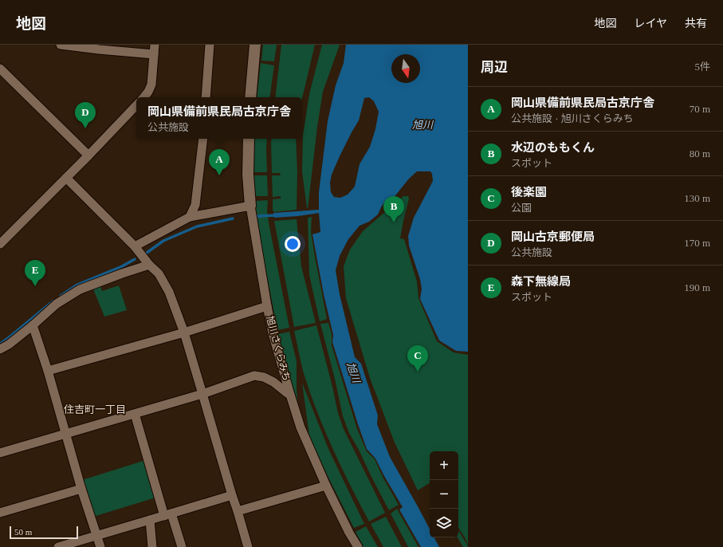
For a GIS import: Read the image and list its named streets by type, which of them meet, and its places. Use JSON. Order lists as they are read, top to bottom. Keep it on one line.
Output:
{"streets":{"street":["旭川さくらみち"]},"districts":["住吉町一丁目"],"water":["旭川"],"scale_bar":"50 m","north":"bottom","page":{"header":"地図","nav":["地図","レイヤ","共有"],"heading":["周辺","5件"],"list":[{"mark":"A","name":"岡山県備前県民局古京庁舎","note":"公共施設 · 旭川さくらみち","value":"70 m"},{"mark":"B","name":"水辺のももくん","note":"スポット","value":"80 m"},{"mark":"C","name":"後楽園","note":"公園","value":"130 m"},{"mark":"D","name":"岡山古京郵便局","note":"公共施設","value":"170 m"},{"mark":"E","name":"森下無線局","note":"スポット","value":"190 m"}],"popup":["岡山県備前県民局古京庁舎","公共施設"],"pins":["D","A","B","E","C"],"map_buttons":["+","−"],"scale":"50 m"}}
